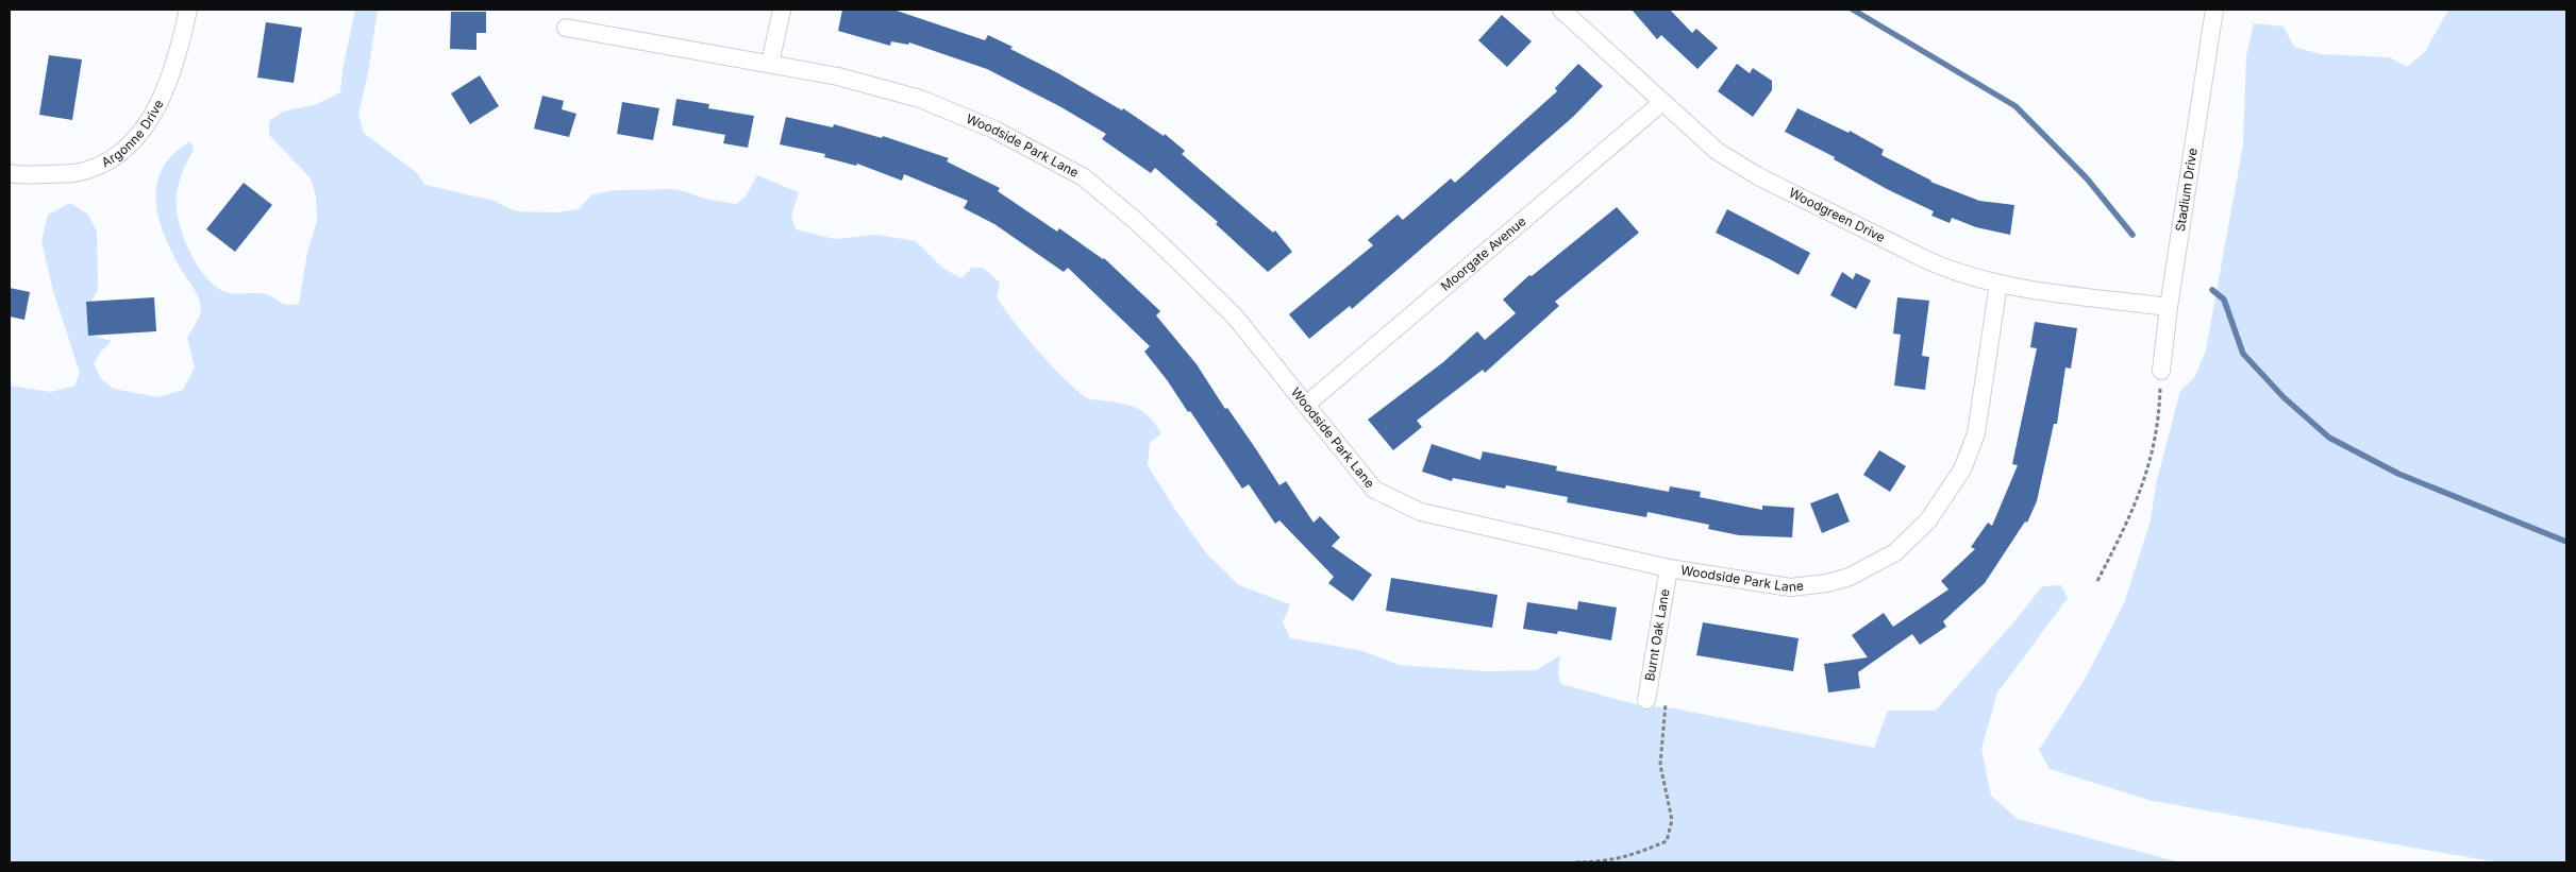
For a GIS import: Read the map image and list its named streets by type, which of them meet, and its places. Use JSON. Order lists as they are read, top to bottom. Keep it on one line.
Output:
{"streets":{"street":["Argonne Drive","Woodside Park Lane","Stadium Drive","Woodgreen Drive","Moorgate Avenue","Burnt Oak Lane"]},"crossings":[["Woodside Park Lane","Woodgreen Drive"],["Woodside Park Lane","Moorgate Avenue"],["Woodside Park Lane","Burnt Oak Lane"],["Stadium Drive","Woodgreen Drive"],["Woodgreen Drive","Moorgate Avenue"]]}
